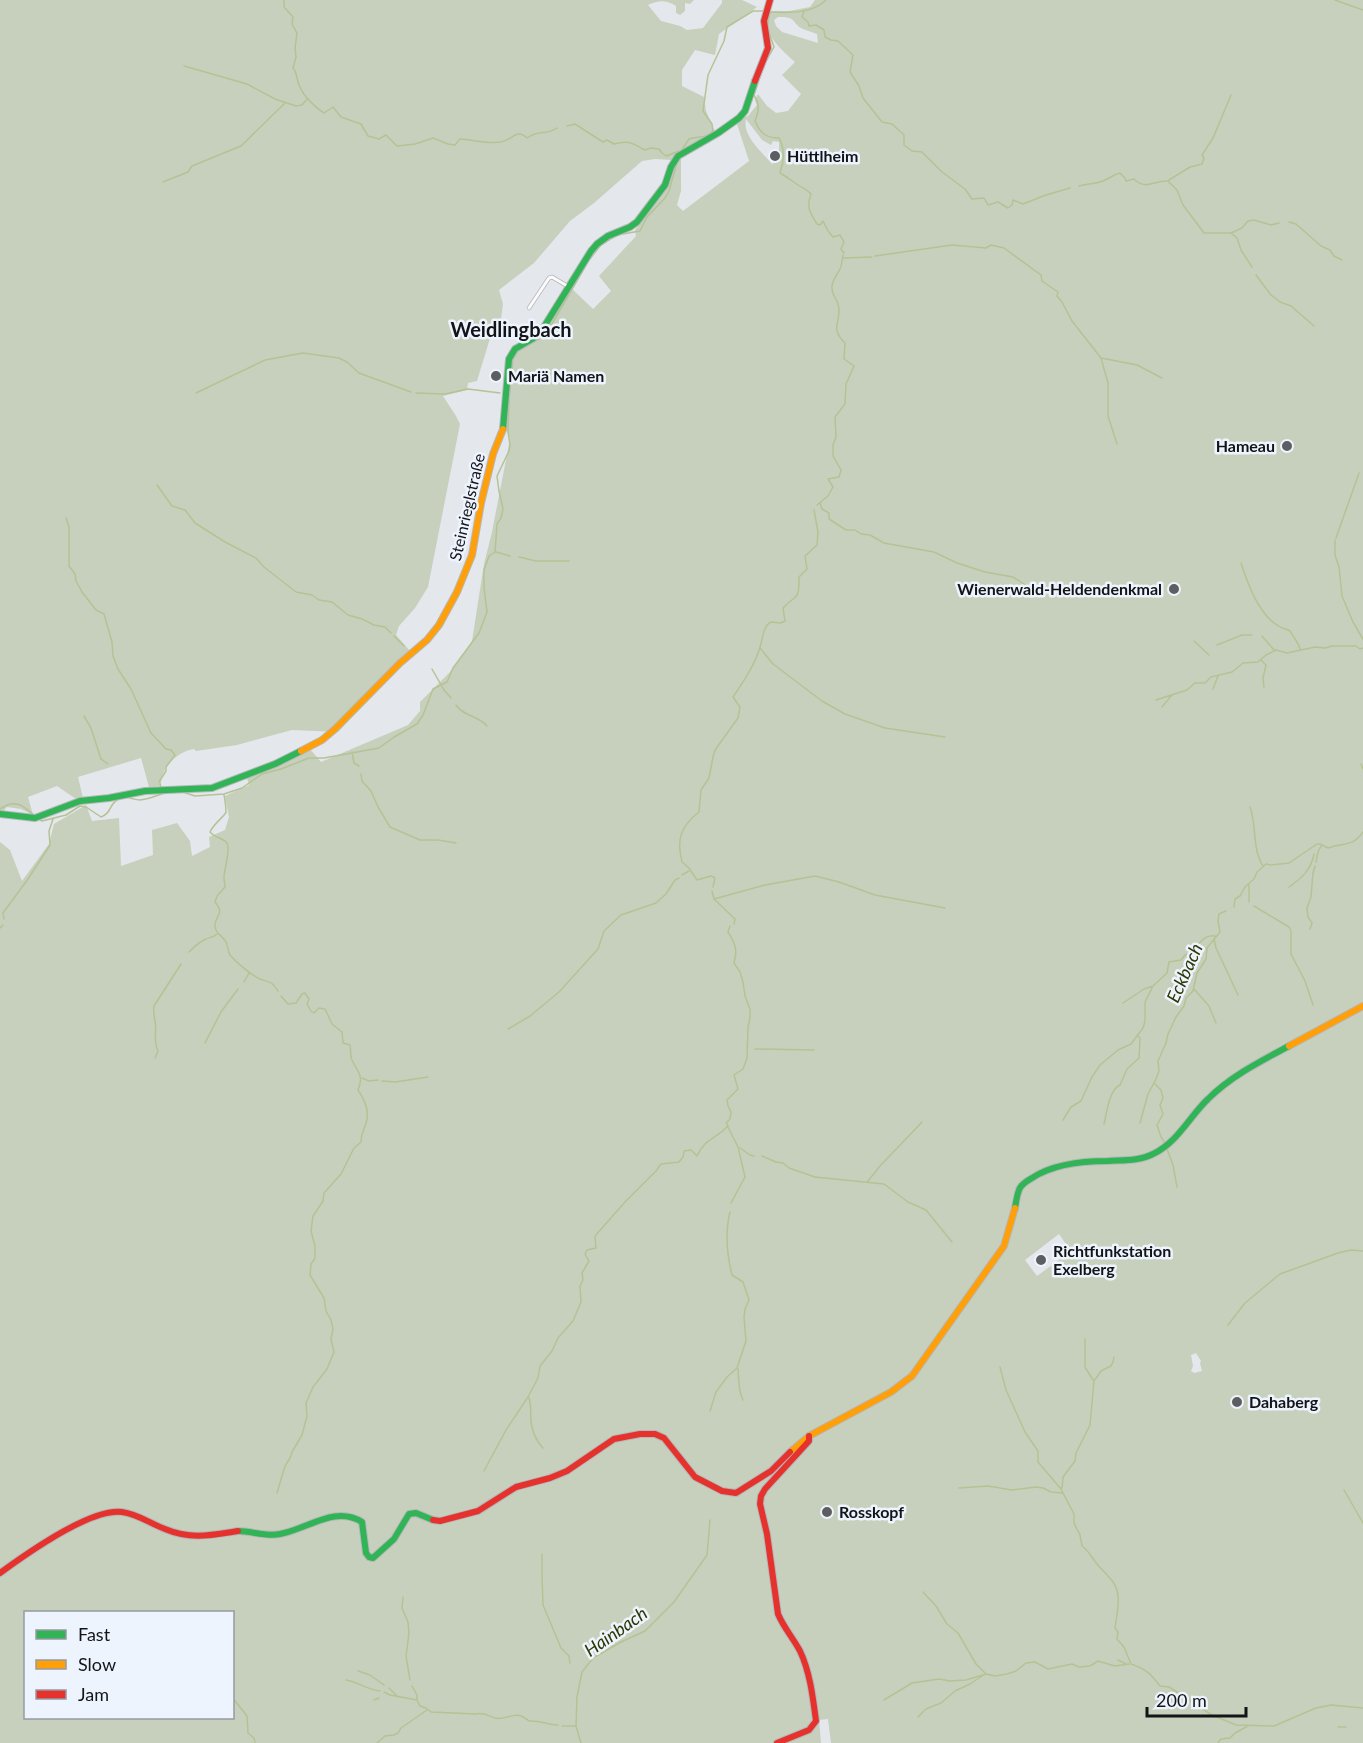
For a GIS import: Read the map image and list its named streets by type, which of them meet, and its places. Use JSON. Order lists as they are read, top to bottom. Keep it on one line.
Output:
{"streets":{"main road":["Steinrieglstraße"]},"districts":["Weidlingbach"],"water":["Eckbach","Hainbach"],"places":["Hüttlheim","Mariä Namen","Hameau","Wienerwald-Heldendenkmal","Richtfunkstation Exelberg","Dahaberg","Rosskopf"],"legend":["Fast","Slow","Jam"],"scale_bar":"200 m"}
